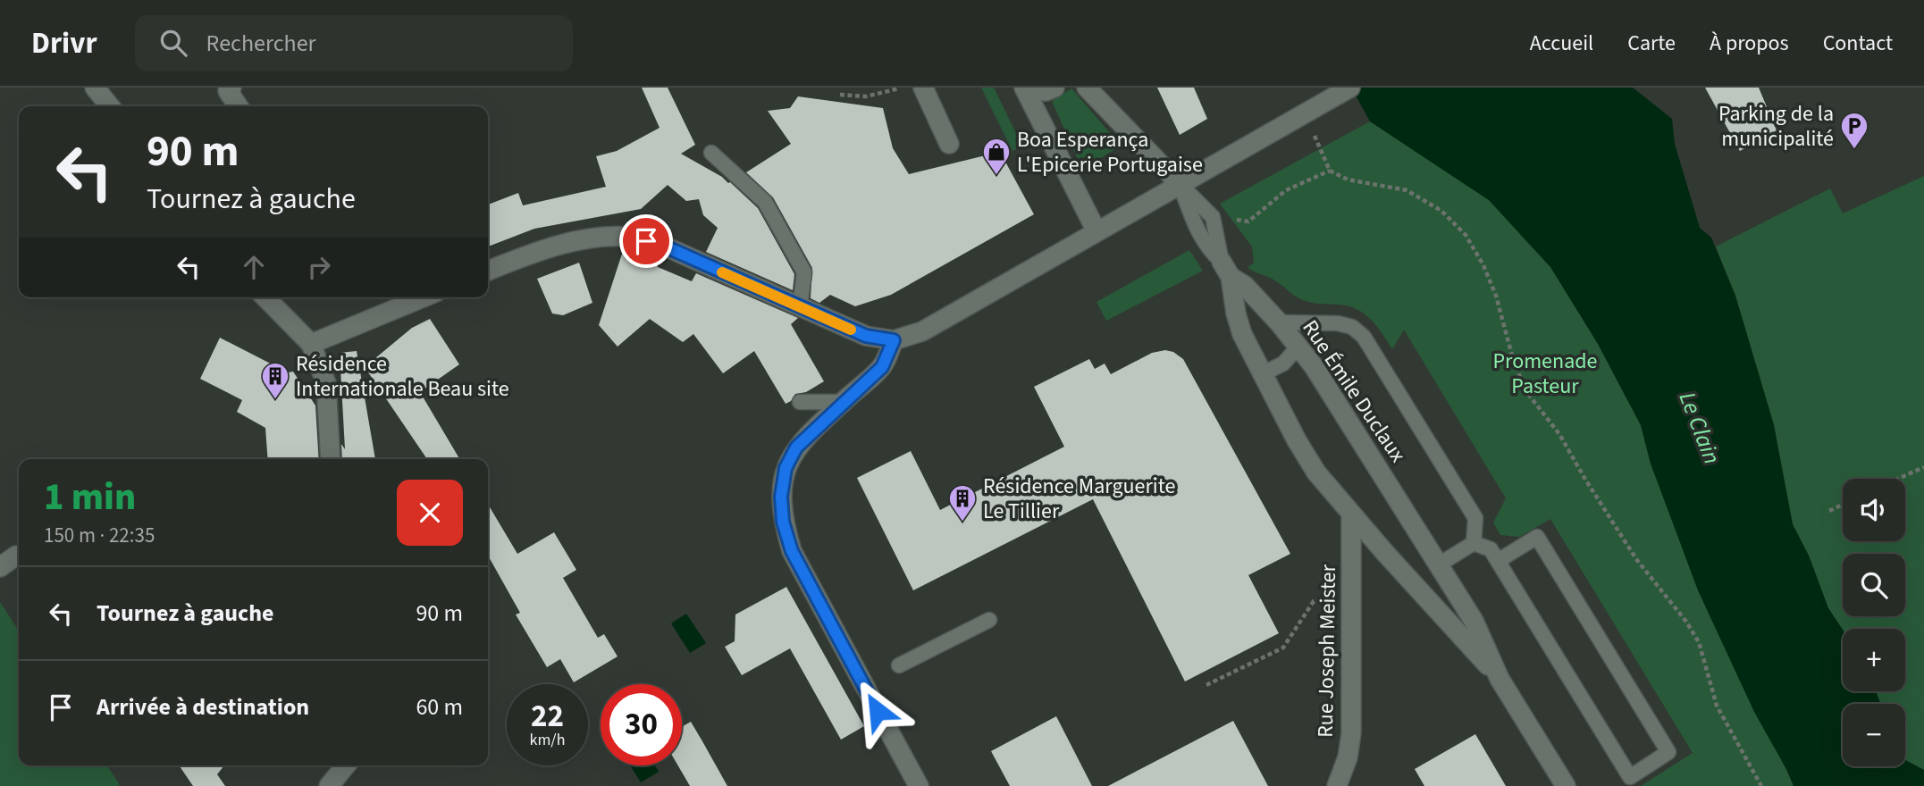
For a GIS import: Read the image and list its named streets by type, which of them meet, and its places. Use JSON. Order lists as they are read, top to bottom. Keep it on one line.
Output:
{"streets":{"street":["Rue Émile Duclaux","Rue Joseph Meister"]},"crossings":[["Rue Émile Duclaux","Rue Joseph Meister"]],"water":["Le Clain"],"parks":["Promenade Pasteur"],"places":{"parking":["Parking de la municipalité"],"shop":["Boa Esperança L'Epicerie Portugaise"],"building":["Résidence Internationale Beau site","Résidence Marguerite Le Tillier"]},"page":{"header":"Drivr","search":"Rechercher","nav":["Accueil","Carte","À propos","Contact"],"turn":["90 m","Tournez à gauche"],"heading":["1 min","150 m · 22:35"],"map_buttons":["+","−"],"list":[{"name":"Tournez à gauche","value":"90 m"},{"name":"Arrivée à destination","value":"60 m"}],"speed":"22 km/h","limit":"30"}}
